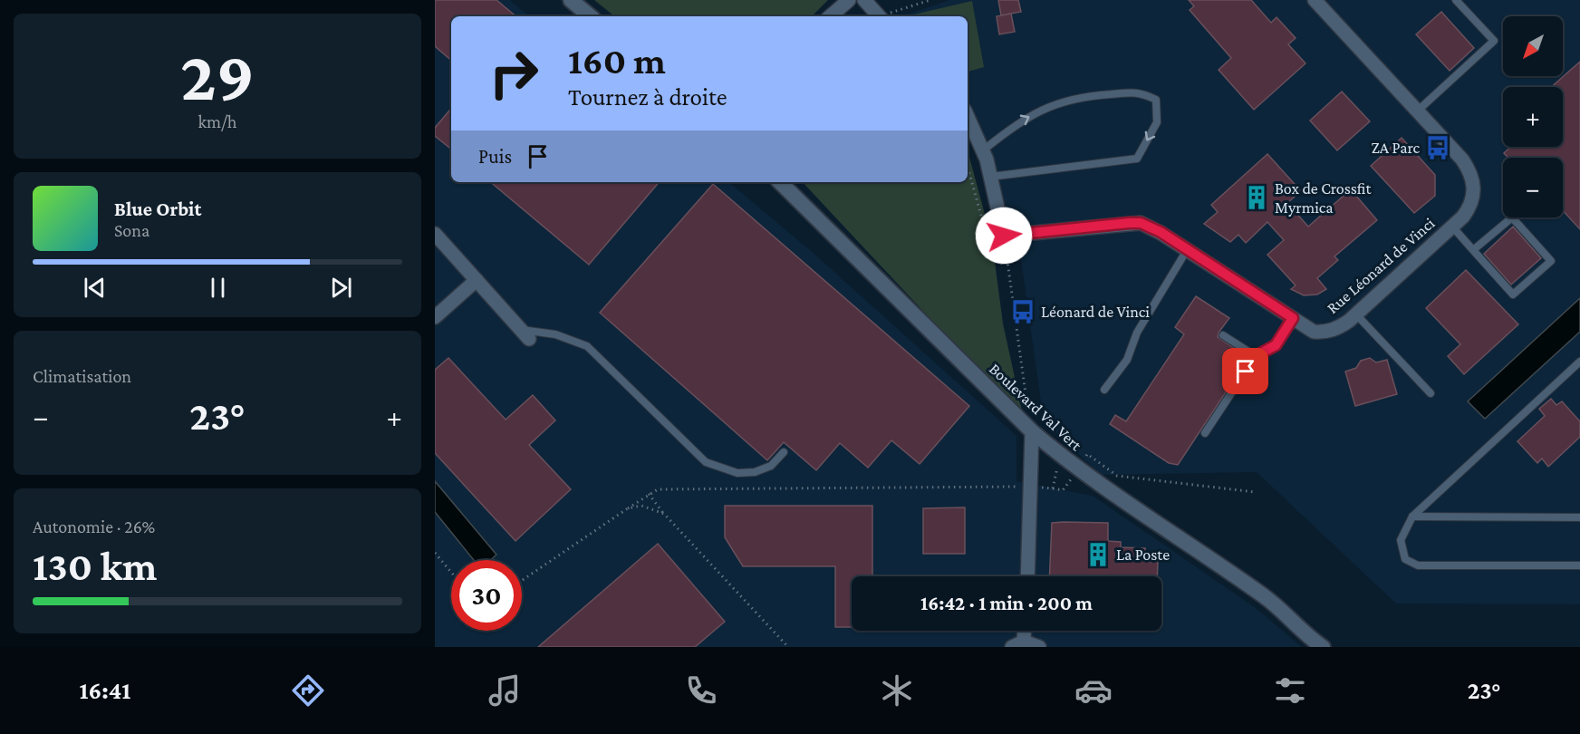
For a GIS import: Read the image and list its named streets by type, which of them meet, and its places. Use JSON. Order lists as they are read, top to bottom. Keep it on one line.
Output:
{"streets":{"street":["Rue Léonard de Vinci","Boulevard Val Vert"]},"places":{"bus stop":["ZA Parc","Léonard de Vinci"],"building":["Box de Crossfit Myrmica","La Poste"]},"north":"bottom left","page":{"tile":[["29","km/h"],"Climatisation",["Autonomie · 26%","130 km"]],"map_buttons":["+","−"],"turn":["160 m","Tournez à droite"],"then":"Puis","song":["Blue Orbit","Sona"],"heat":["−","23°","+"],"limit":"30","trip":"16:42 · 1 min · 200 m","tabs":["16:41","23°"]}}
